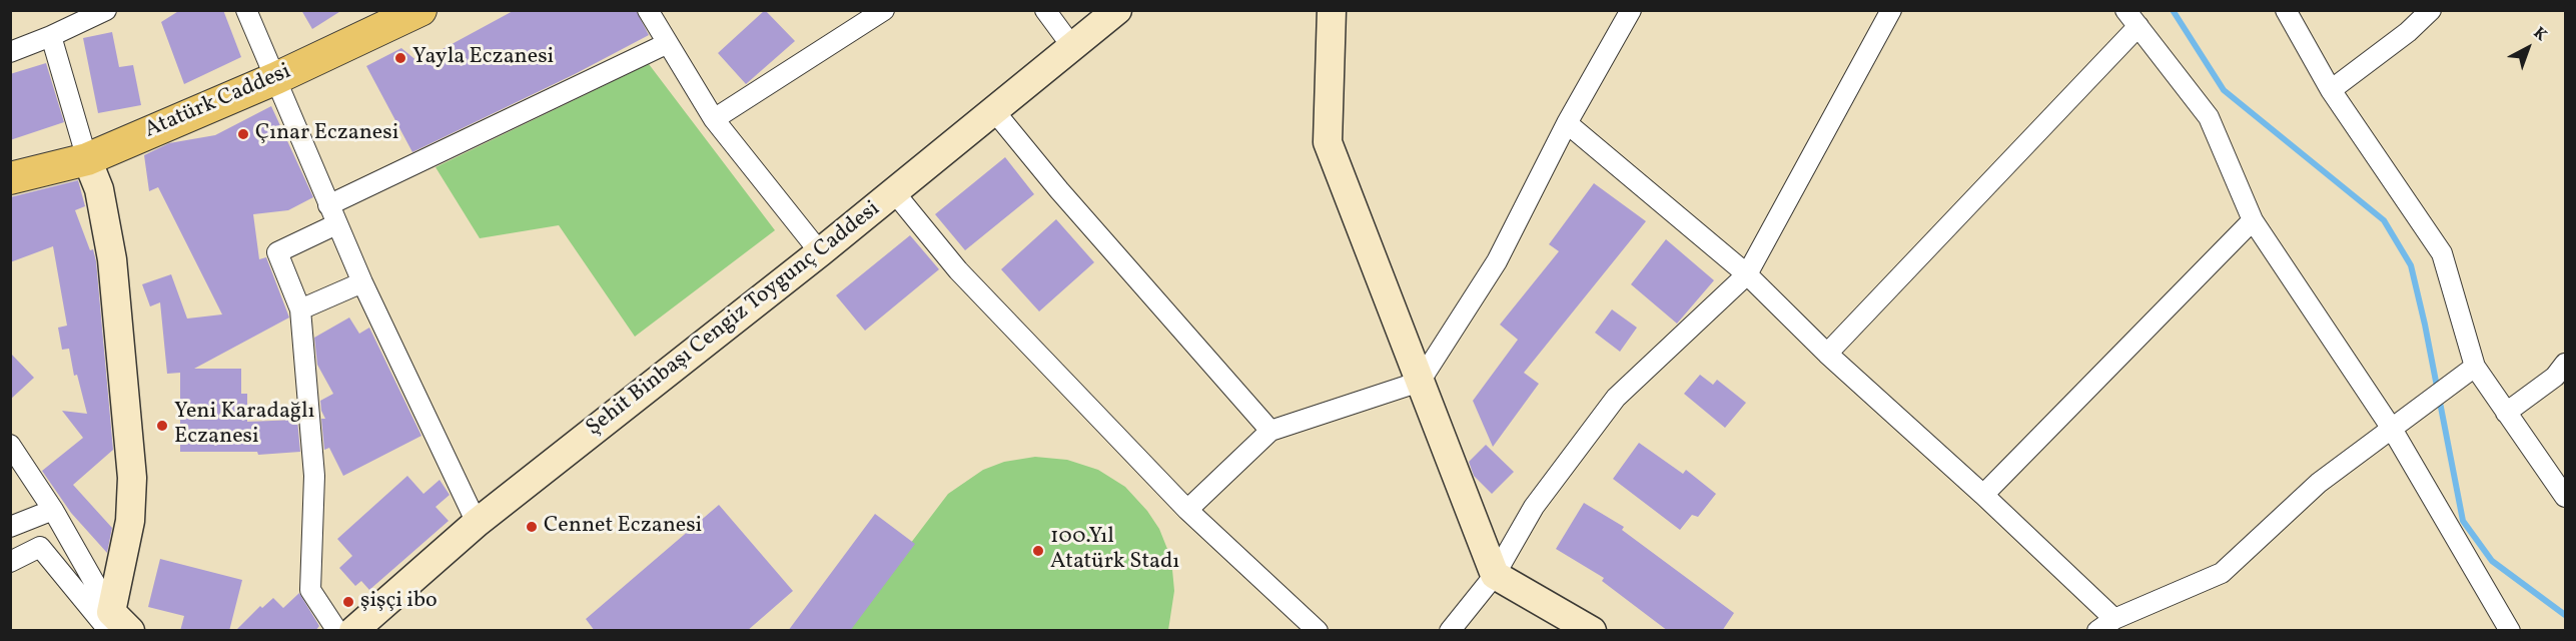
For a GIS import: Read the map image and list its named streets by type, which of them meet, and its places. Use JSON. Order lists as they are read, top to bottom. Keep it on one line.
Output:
{"streets":{"main road":["Atatürk Caddesi","Şehit Binbaşı Cengiz Toygunç Caddesi"]},"places":["Yayla Eczanesi","Çınar Eczanesi","Yeni Karadağlı Eczanesi","Cennet Eczanesi","100.Yıl Atatürk Stadı","şişçi ibo"],"north":"top right"}
